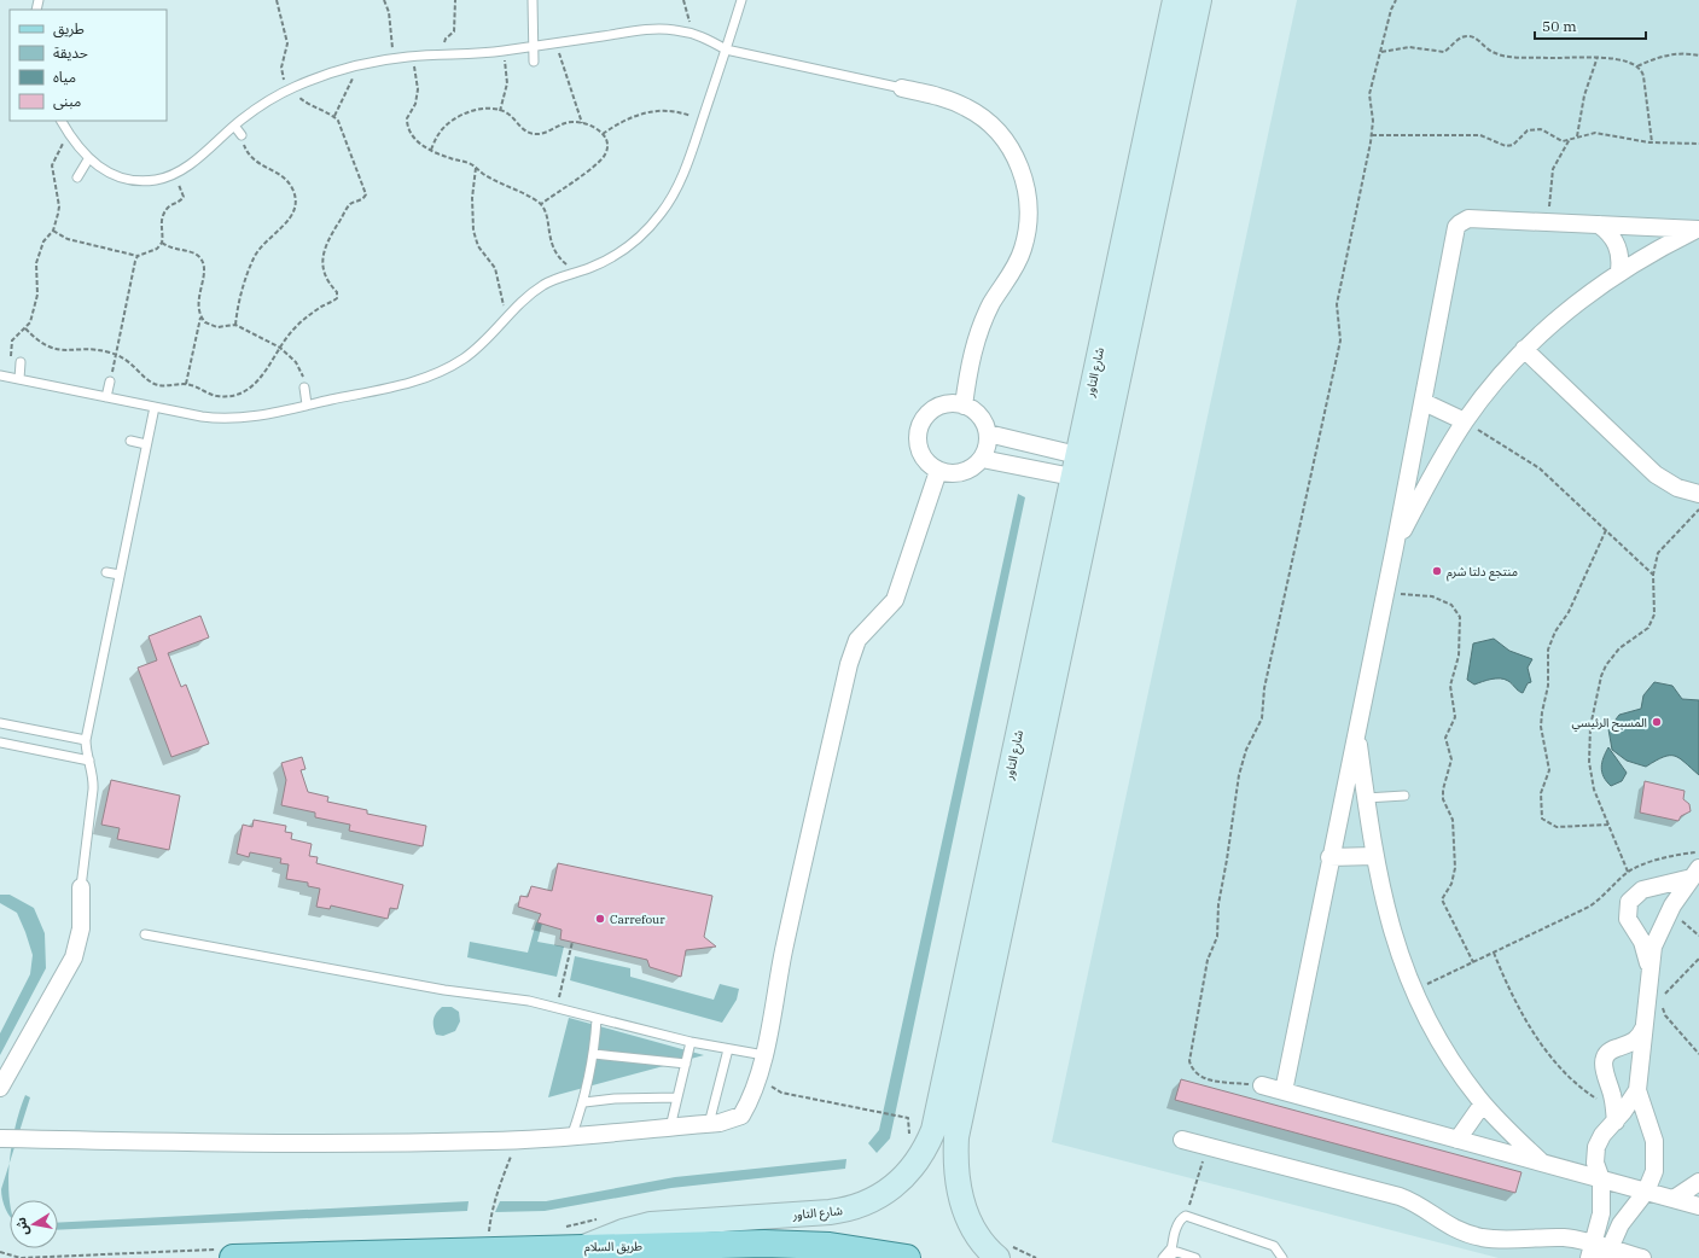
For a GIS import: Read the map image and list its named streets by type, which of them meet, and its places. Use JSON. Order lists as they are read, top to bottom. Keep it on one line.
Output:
{"streets":{"main road":["شارع التاور","طريق السلام"]},"crossings":[["شارع التاور","طريق السلام"]],"places":["منتجع دلتا شرم","المسبح الرئيسي","Carrefour"],"legend":["طريق","حديقة","مياه","مبنى"],"scale_bar":"50 m","north":"left"}
